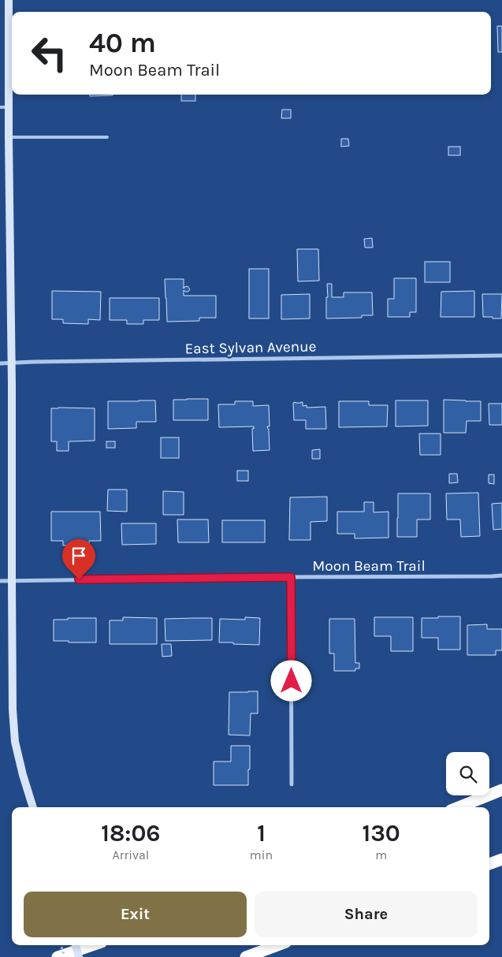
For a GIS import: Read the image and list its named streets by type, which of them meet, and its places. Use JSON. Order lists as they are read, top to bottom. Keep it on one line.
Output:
{"streets":{"street":["East Sylvan Avenue","Moon Beam Trail"]},"page":{"turn":["40 m","Moon Beam Trail"],"eta":["18:06","Arrival","1","min","130","m"],"buttons":["Exit","Share"]}}
